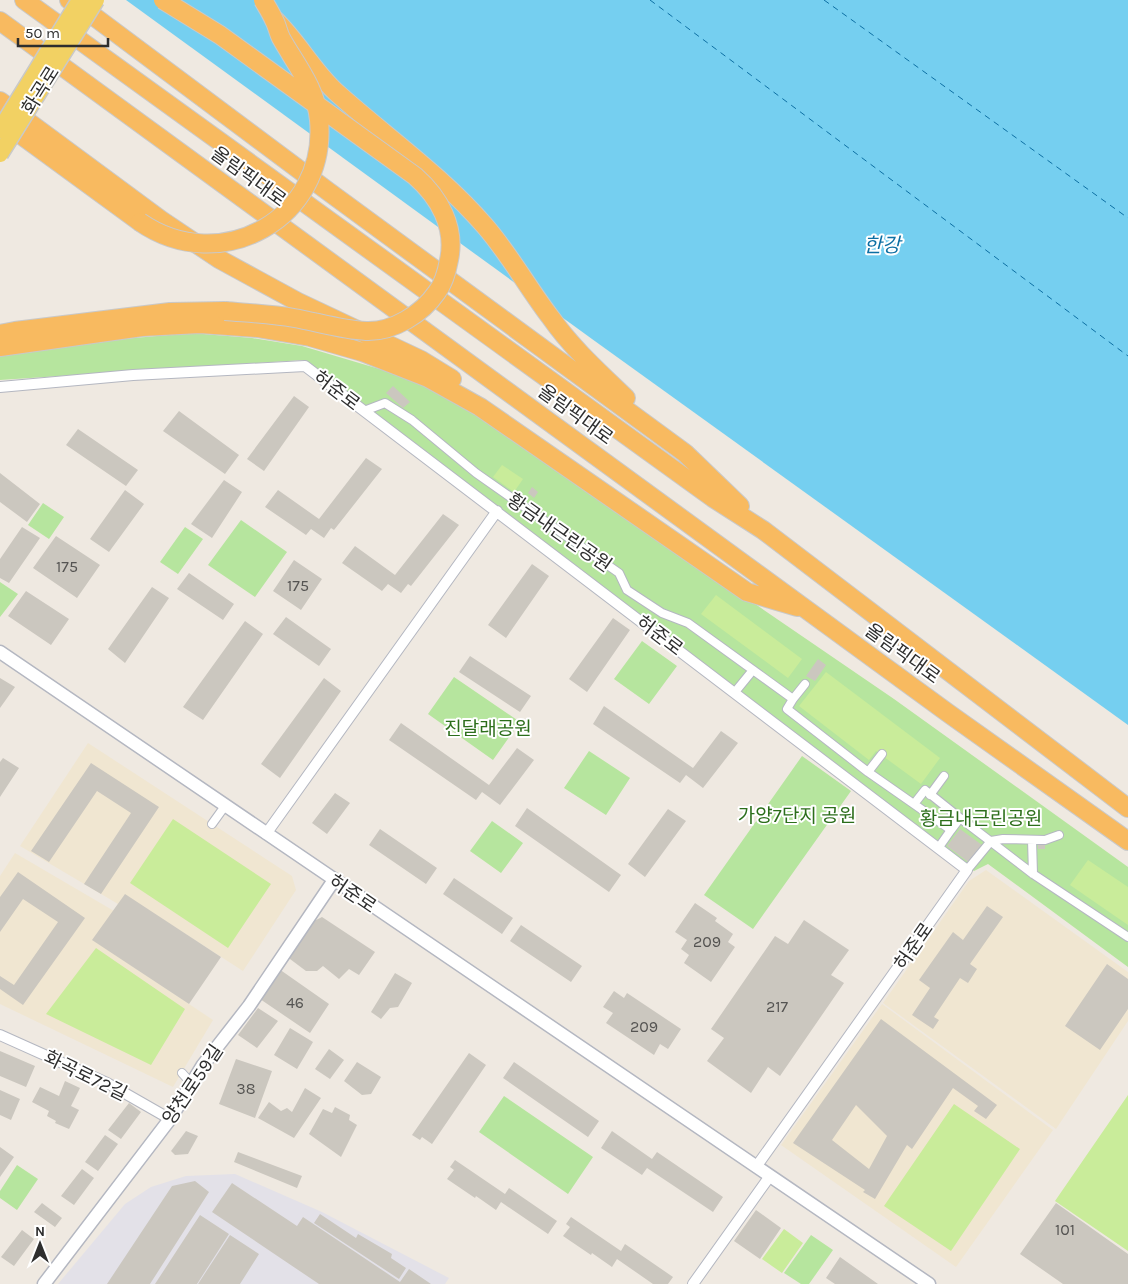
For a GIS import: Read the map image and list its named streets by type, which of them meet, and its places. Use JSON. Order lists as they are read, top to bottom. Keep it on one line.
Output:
{"streets":{"highway":["올림픽대로"],"main road":["화곡로"],"street":["허준로","황금내근린공원","화곡로72길","양천로59길"]},"crossings":[["허준로","황금내근린공원"],["허준로","양천로59길"],["화곡로72길","양천로59길"]],"water":["한강"],"parks":["진달래공원","가양7단지 공원","황금내근린공원"],"house_numbers":["175","175","209","46","217","209","38","101"],"scale_bar":"50 m","north":"top"}
